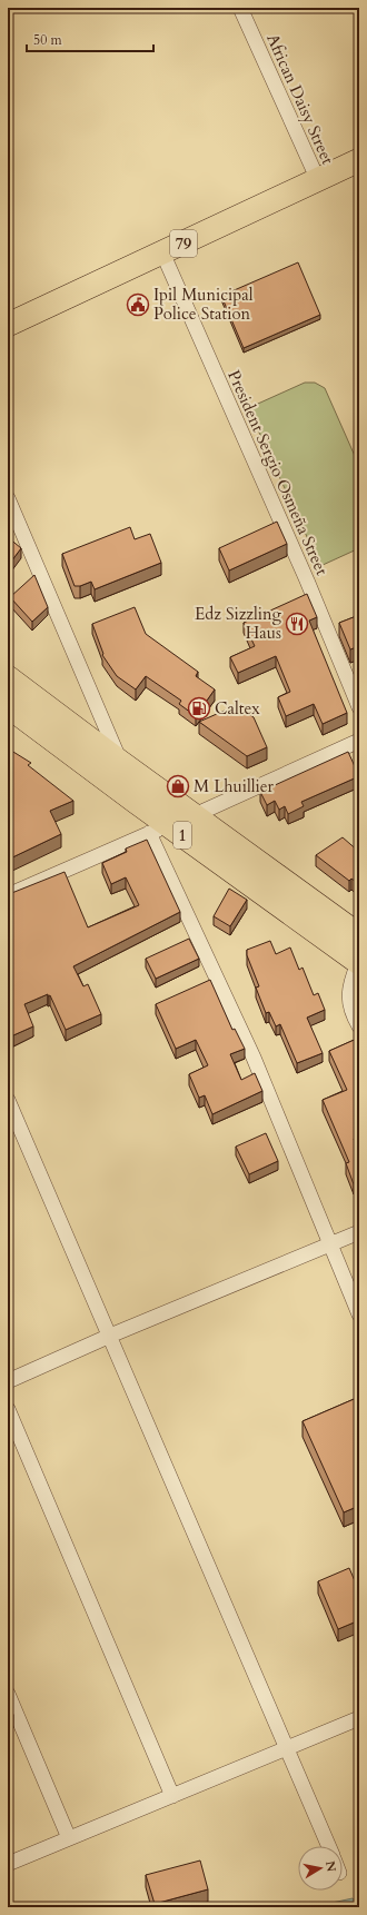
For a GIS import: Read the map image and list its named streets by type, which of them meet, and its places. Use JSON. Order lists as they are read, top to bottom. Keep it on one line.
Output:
{"streets":{"main road":["79","1"],"street":["African Daisy Street","President Sergio Osmeña Street"]},"crossings":[["African Daisy Street","79"],["79","President Sergio Osmeña Street"]],"places":{"public building":["Ipil Municipal Police Station"],"restaurant":["Edz Sizzling Haus"],"fuel station":["Caltex"],"shop":["M Lhuillier"]},"scale_bar":"50 m","north":"right"}
